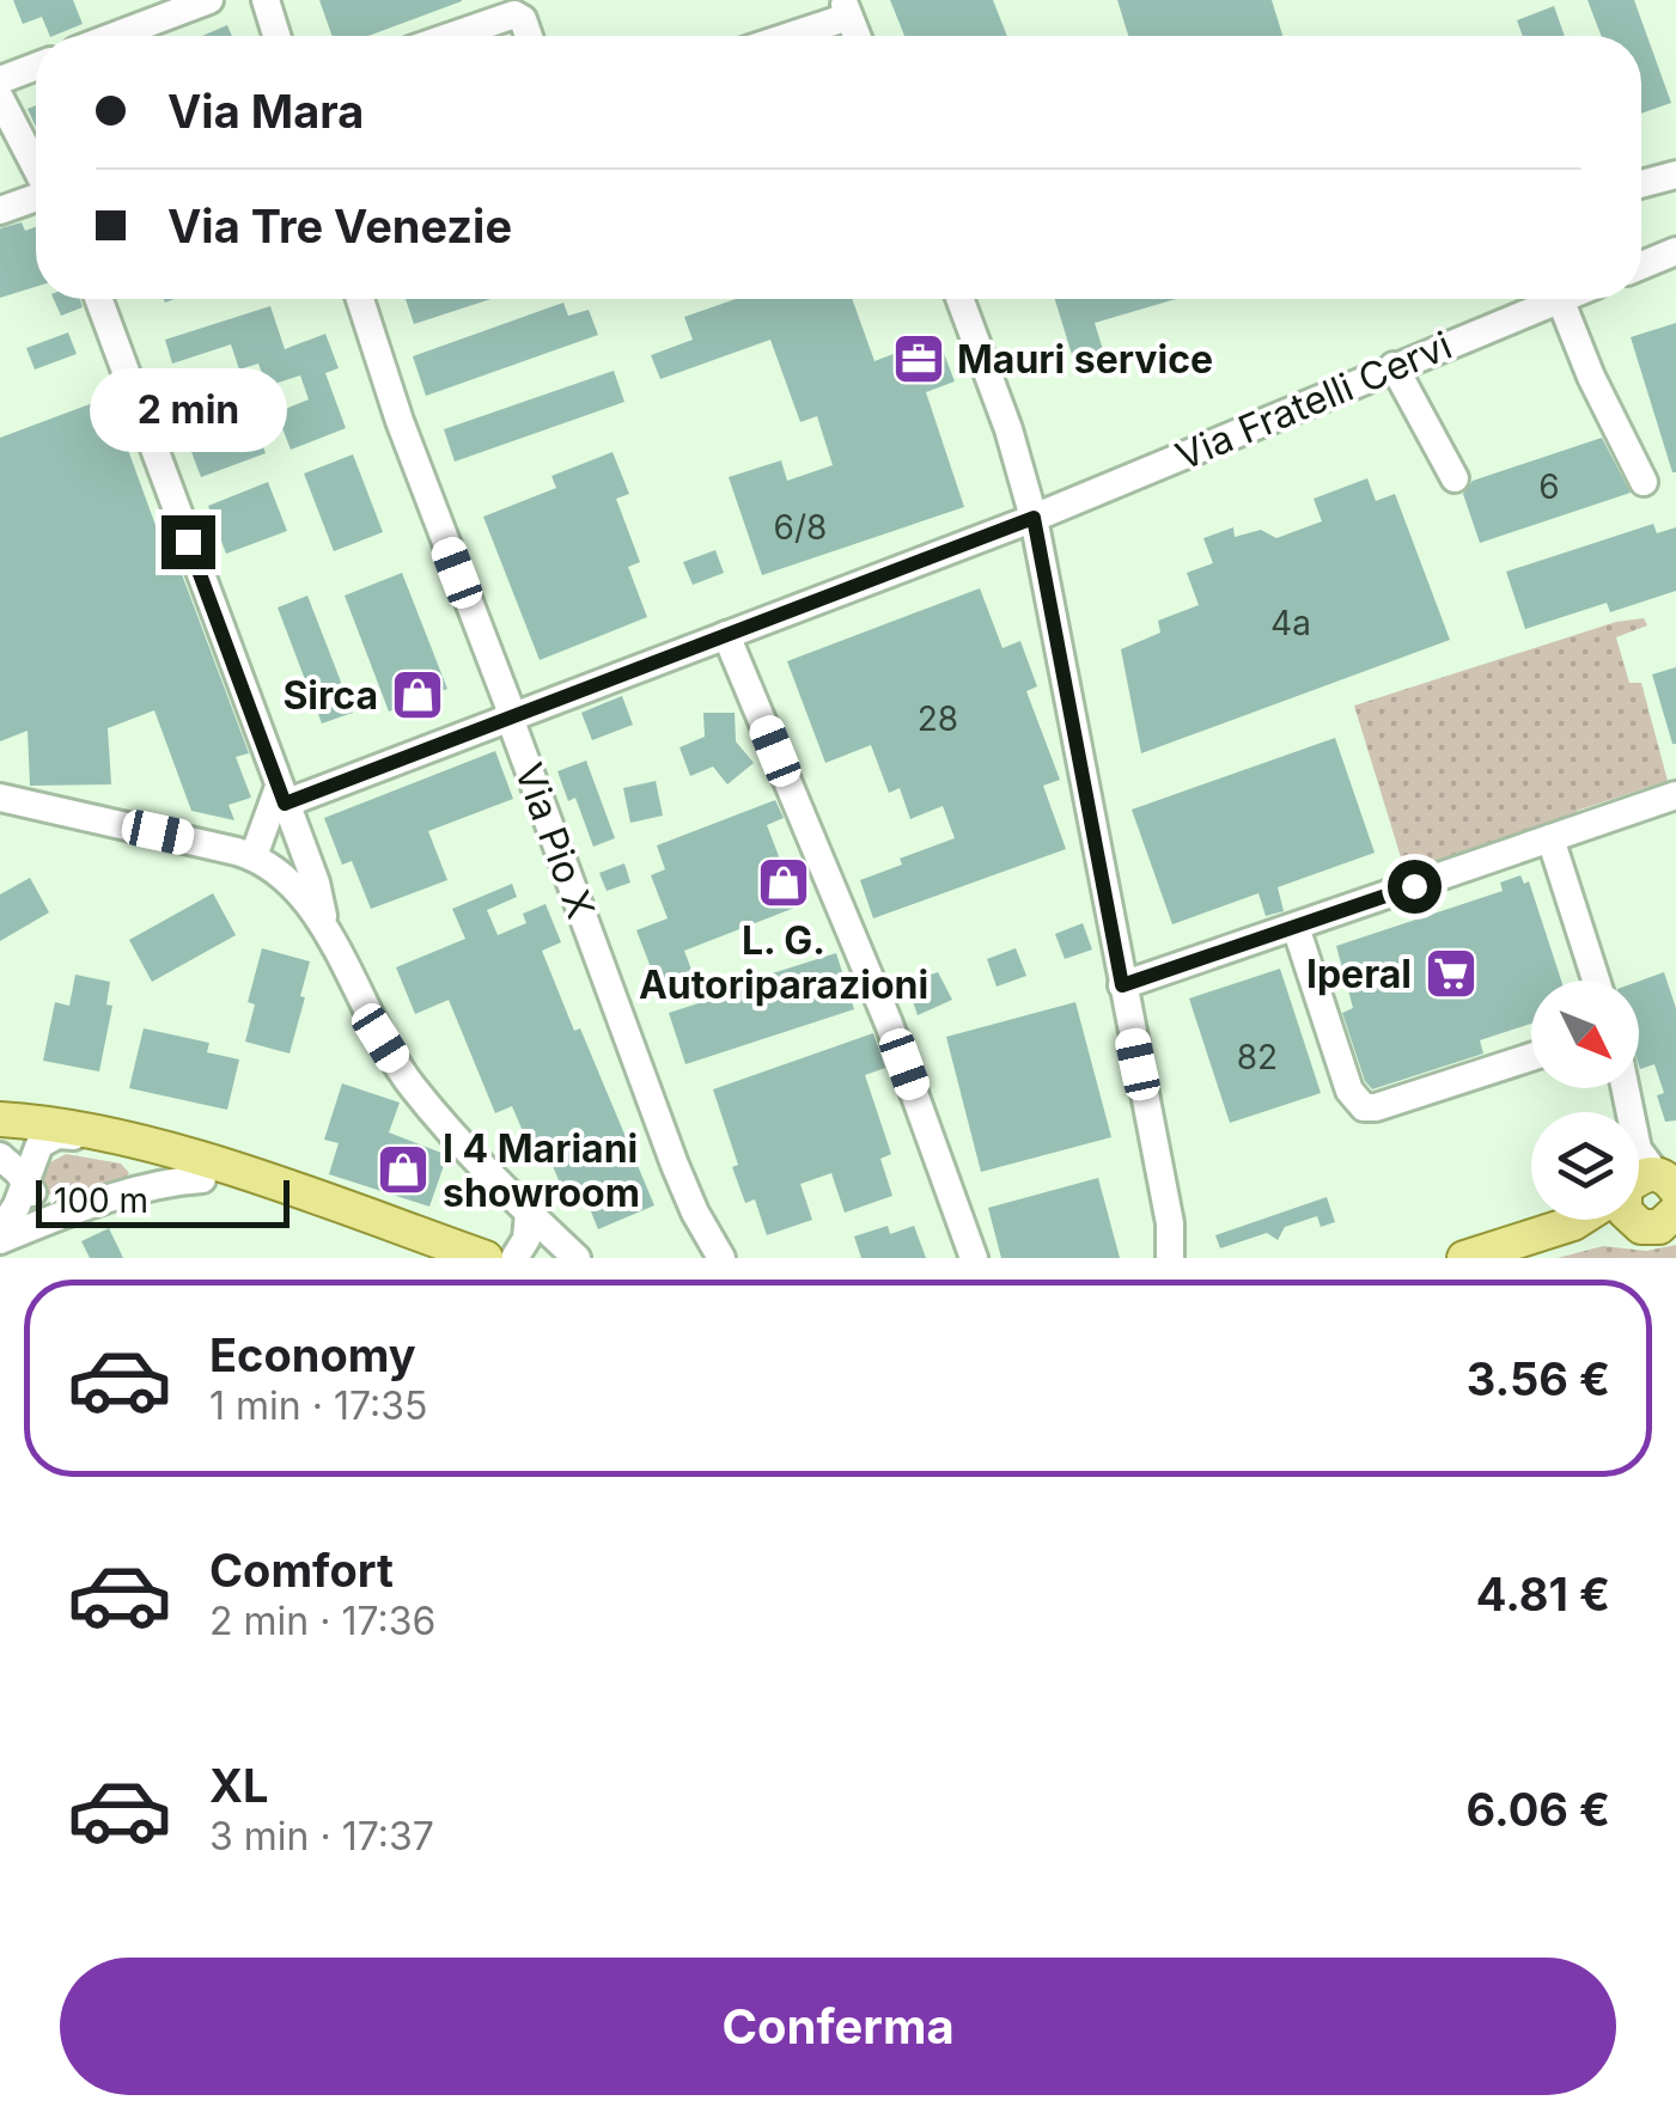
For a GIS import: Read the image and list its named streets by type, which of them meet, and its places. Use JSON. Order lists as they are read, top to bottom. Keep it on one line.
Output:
{"streets":{"street":["Via Fratelli Cervi","Via Pio X"]},"crossings":[["Via Fratelli Cervi","Via Pio X"]],"places":{"office":["Mauri service"],"shop":["Sirca","L. G. Autoriparazioni","I 4 Mariani showroom"],"supermarket":["Iperal"]},"house_numbers":["6","6/8","4a","28","82"],"scale_bar":"100 m","north":"bottom right","page":{"banner":["Via Mara","Via Tre Venezie"],"bubble":"2 min","scale":"100 m","list":[{"name":"Economy","note":"1 min · 17:35","value":"3.56 €"},{"name":"Comfort","note":"2 min · 17:36","value":"4.81 €"},{"name":"XL","note":"3 min · 17:37","value":"6.06 €"}],"buttons":"Conferma"}}
